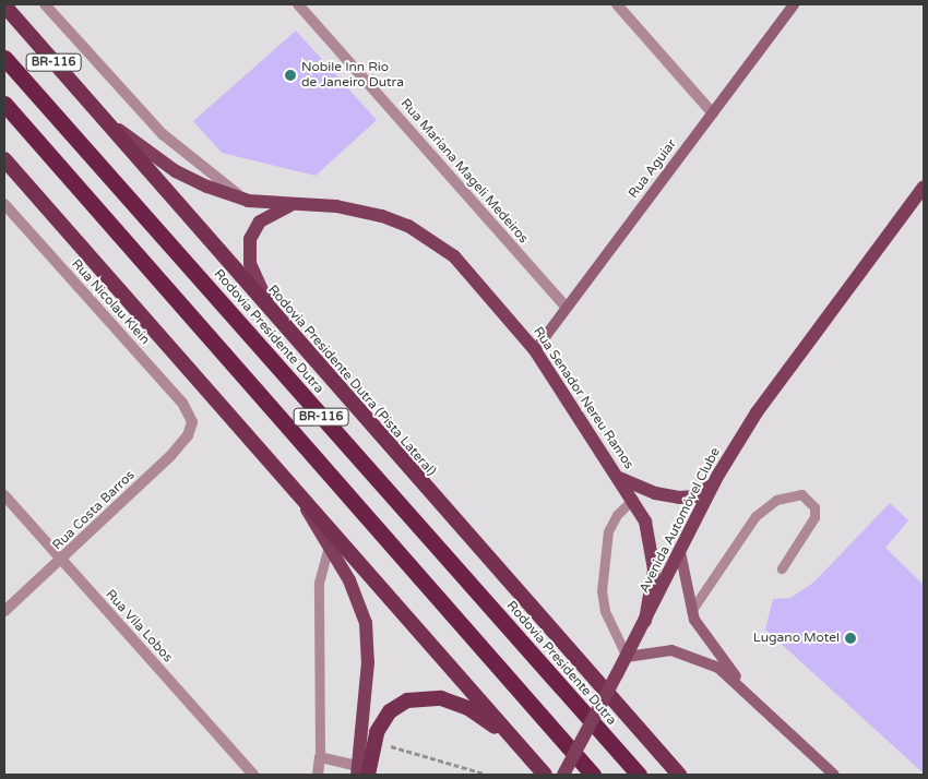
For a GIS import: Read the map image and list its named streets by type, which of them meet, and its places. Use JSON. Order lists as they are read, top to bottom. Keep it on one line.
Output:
{"streets":{"highway":["BR-116","Rodovia Presidente Dutra","Rodovia Presidente Dutra (Pista Lateral)"],"main road":["Rua Aguiar","Rua Senador Nereu Ramos","Avenida Automóvel Clube"],"street":["Rua Mariana Mageli Medeiros","Rua Nicolau Klein","Rua Costa Barros","Rua Vila Lobos"]},"crossings":[["Rua Aguiar","Rua Mariana Mageli Medeiros"],["Rua Aguiar","Rua Senador Nereu Ramos"],["Rua Nicolau Klein","Rua Costa Barros"],["Rodovia Presidente Dutra (Pista Lateral)","Rua Senador Nereu Ramos"],["Rua Senador Nereu Ramos","Avenida Automóvel Clube"],["Rua Costa Barros","Rua Vila Lobos"]],"places":["Nobile Inn Rio de Janeiro Dutra","Lugano Motel"]}
